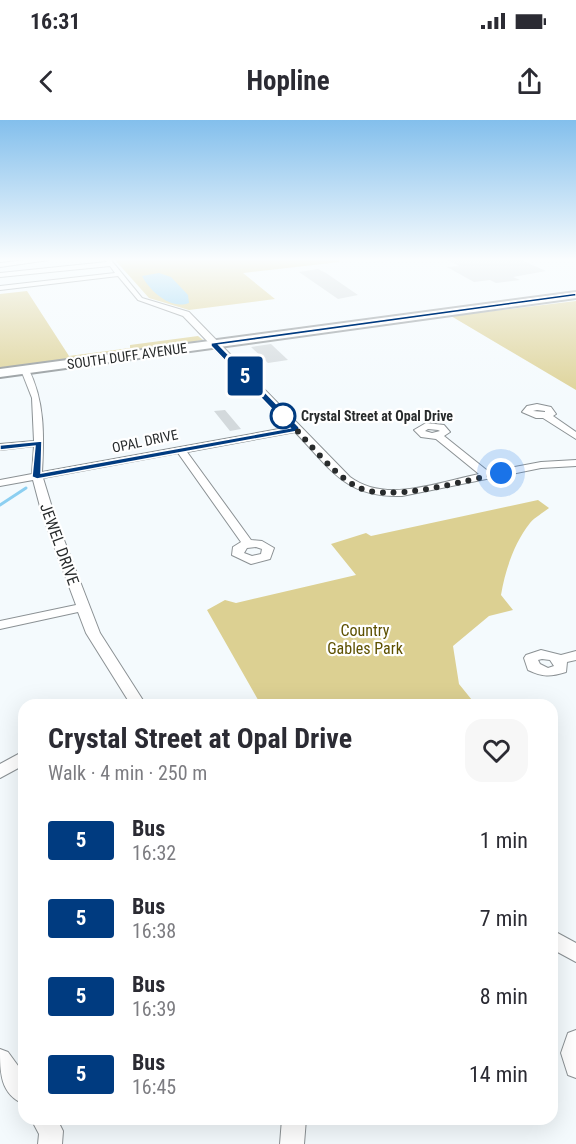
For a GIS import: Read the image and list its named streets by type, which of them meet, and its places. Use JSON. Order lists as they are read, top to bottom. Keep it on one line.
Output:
{"streets":{"main road":["SOUTH DUFF AVENUE"],"street":["OPAL DRIVE","JEWEL DRIVE"]},"crossings":[["SOUTH DUFF AVENUE","JEWEL DRIVE"],["OPAL DRIVE","JEWEL DRIVE"]],"parks":["Country Gables Park"],"places":["Crystal Street at Opal Drive"],"lines":["bus line 5"],"page":{"status":"16:31","header":"Hopline","on_map":"5","heading":["Crystal Street at Opal Drive","Walk · 4 min · 250 m"],"list":[{"mark":"5","name":"Bus","note":"16:32","value":"1 min"},{"mark":"5","name":"Bus","note":"16:38","value":"7 min"},{"mark":"5","name":"Bus","note":"16:39","value":"8 min"},{"mark":"5","name":"Bus","note":"16:45","value":"14 min"}]}}
